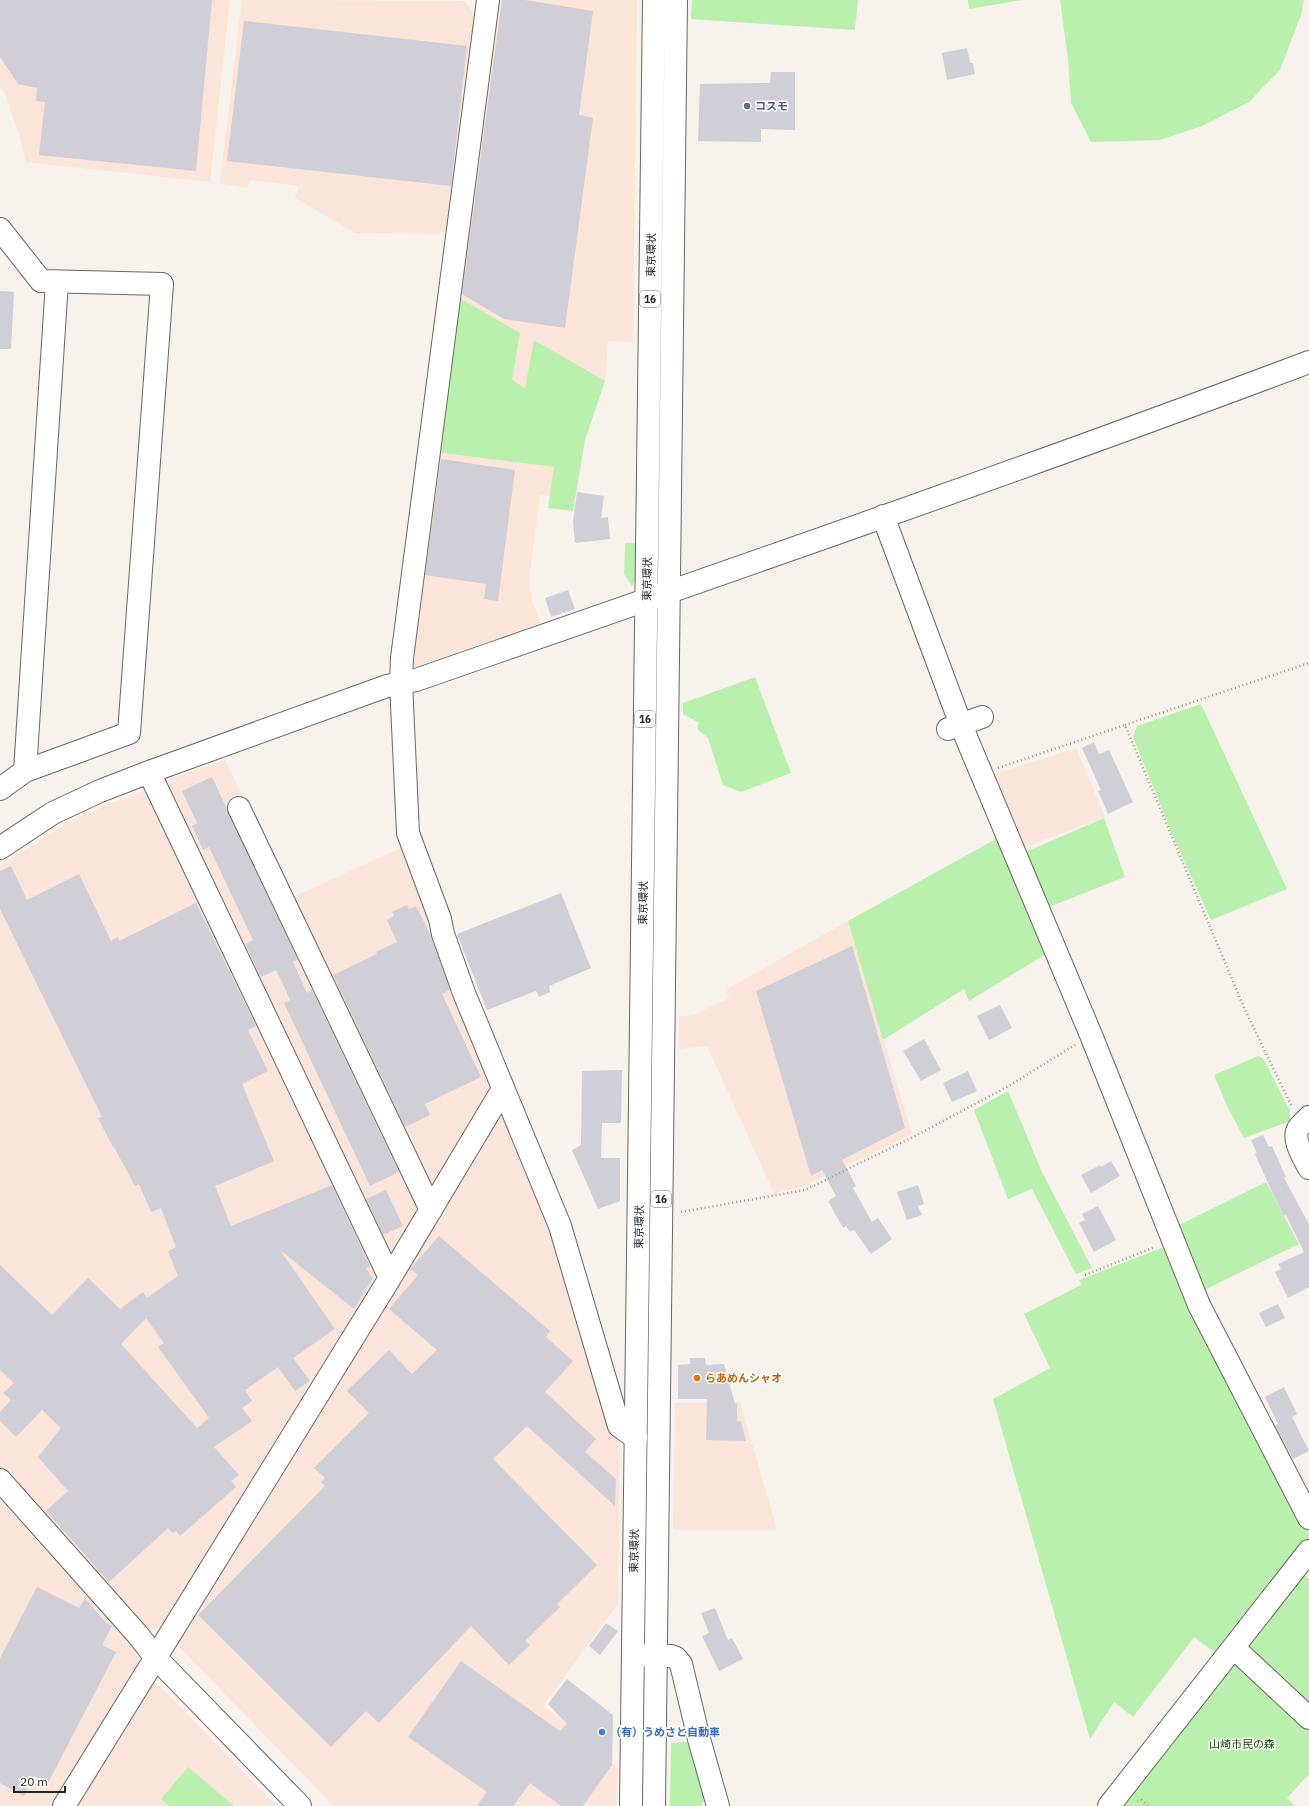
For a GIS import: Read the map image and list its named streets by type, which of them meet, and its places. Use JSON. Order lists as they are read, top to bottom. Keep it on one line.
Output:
{"streets":{"main road":["東京環状","16"]},"parks":["山崎市民の森"],"places":["コスモ","らあめんシャオ","（有）うめさと自動車"],"scale_bar":"20 m"}
